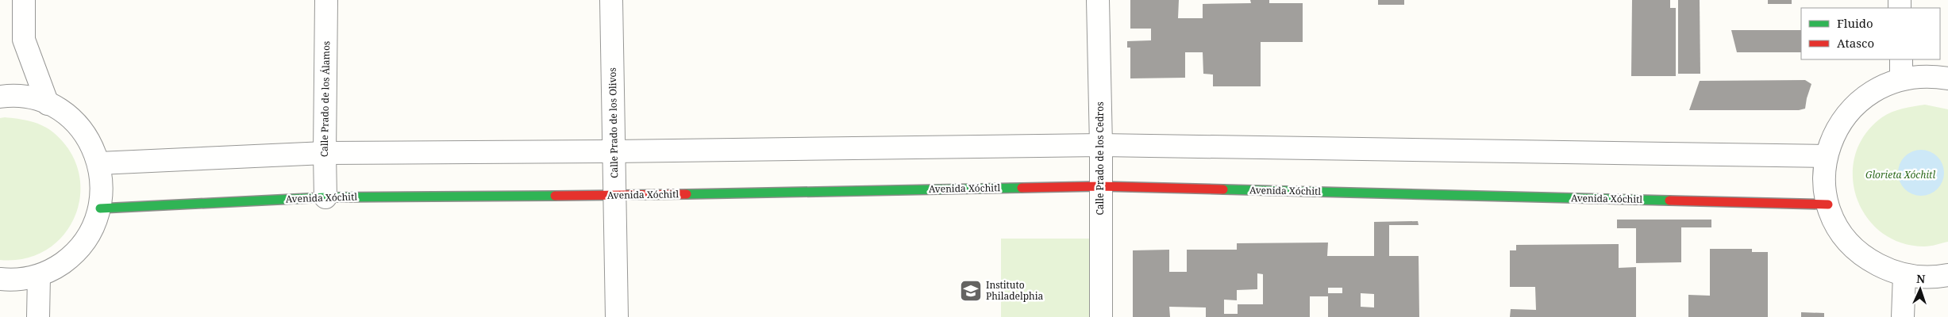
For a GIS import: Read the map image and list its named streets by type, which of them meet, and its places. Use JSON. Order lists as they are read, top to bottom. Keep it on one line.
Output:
{"streets":{"street":["Calle Prado de los Álamos","Calle Prado de los Olivos","Calle Prado de los Cedros","Avenida Xóchitl"]},"crossings":[["Calle Prado de los Álamos","Avenida Xóchitl"],["Calle Prado de los Olivos","Avenida Xóchitl"],["Calle Prado de los Cedros","Avenida Xóchitl"]],"parks":["Glorieta Xóchitl"],"places":{"school or university":["Instituto Philadelphia"]},"legend":["Fluido","Atasco"],"north":"top"}
